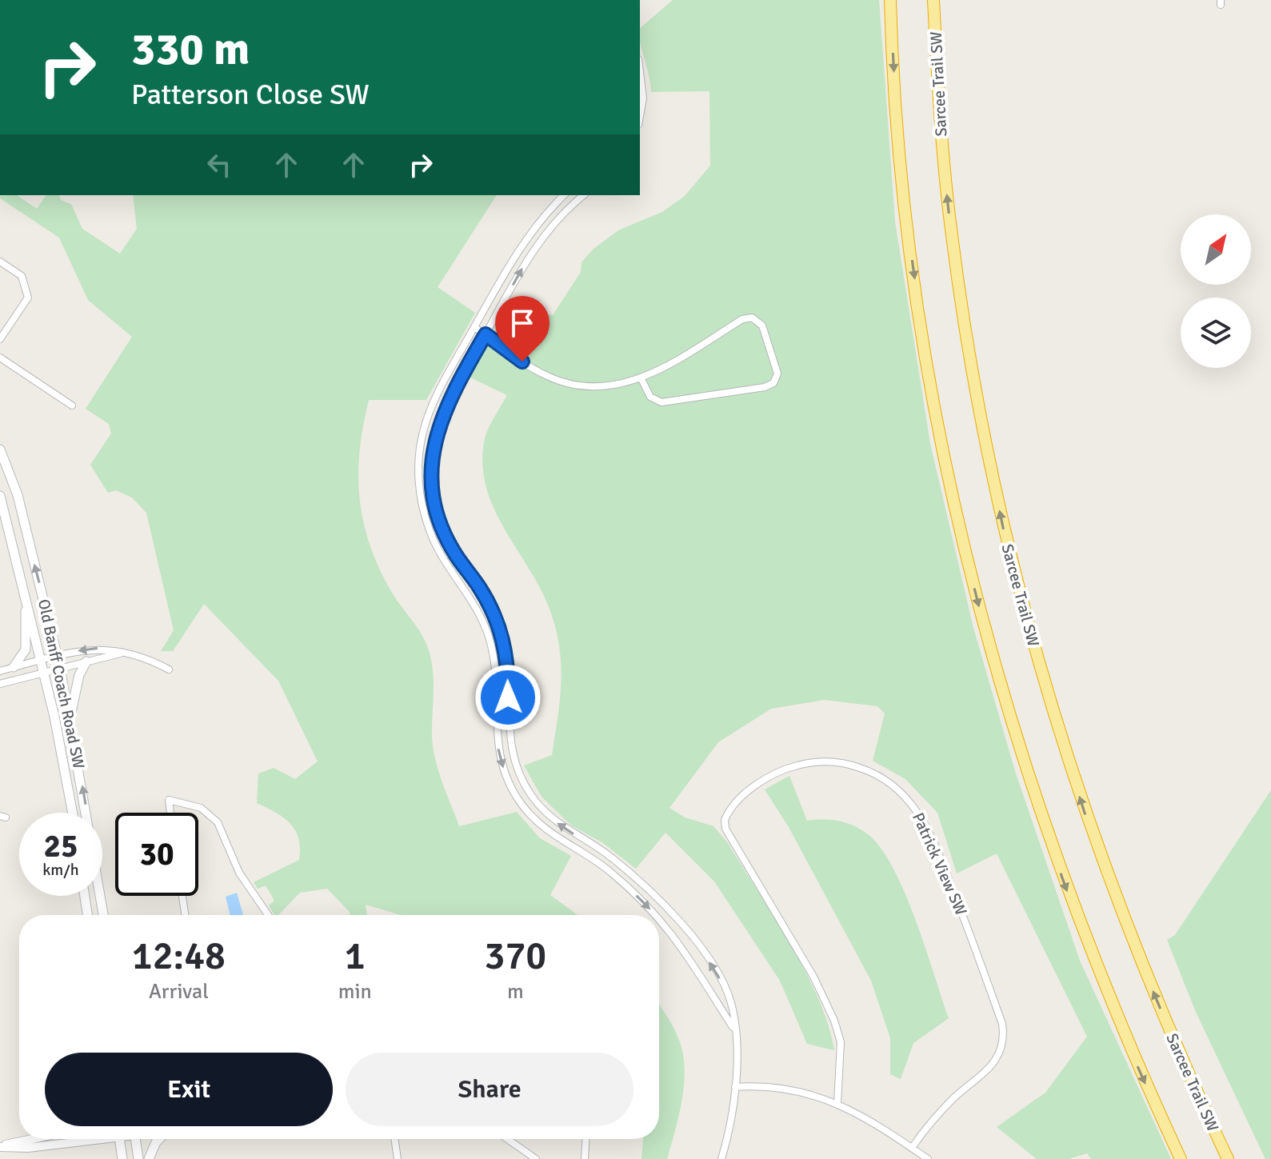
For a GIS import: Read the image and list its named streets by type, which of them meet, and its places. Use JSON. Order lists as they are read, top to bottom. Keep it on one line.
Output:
{"streets":{"highway":["Sarcee Trail SW"],"main road":["Old Banff Coach Road SW"],"street":["Patrick View SW"]},"north":"top right","page":{"turn":["330 m","Patterson Close SW"],"speed":"25 km/h","limit":"30","eta":["12:48","Arrival","1","min","370","m"],"buttons":["Exit","Share"]}}
